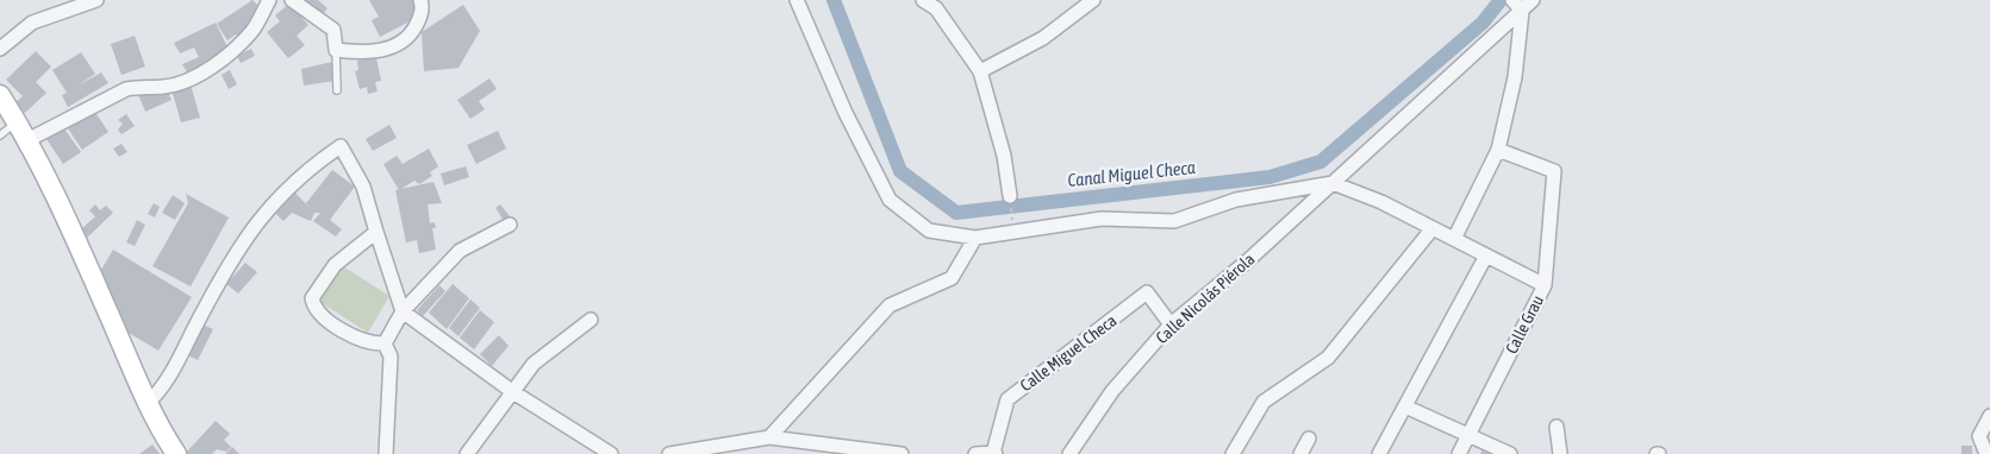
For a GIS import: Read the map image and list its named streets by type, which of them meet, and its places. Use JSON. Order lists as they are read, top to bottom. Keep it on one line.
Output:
{"streets":{"street":["Calle Nicolás Piérola","Calle Grau","Calle Miguel Checa"]},"crossings":[["Calle Nicolás Piérola","Calle Miguel Checa"]],"water":["Canal Miguel Checa"]}
